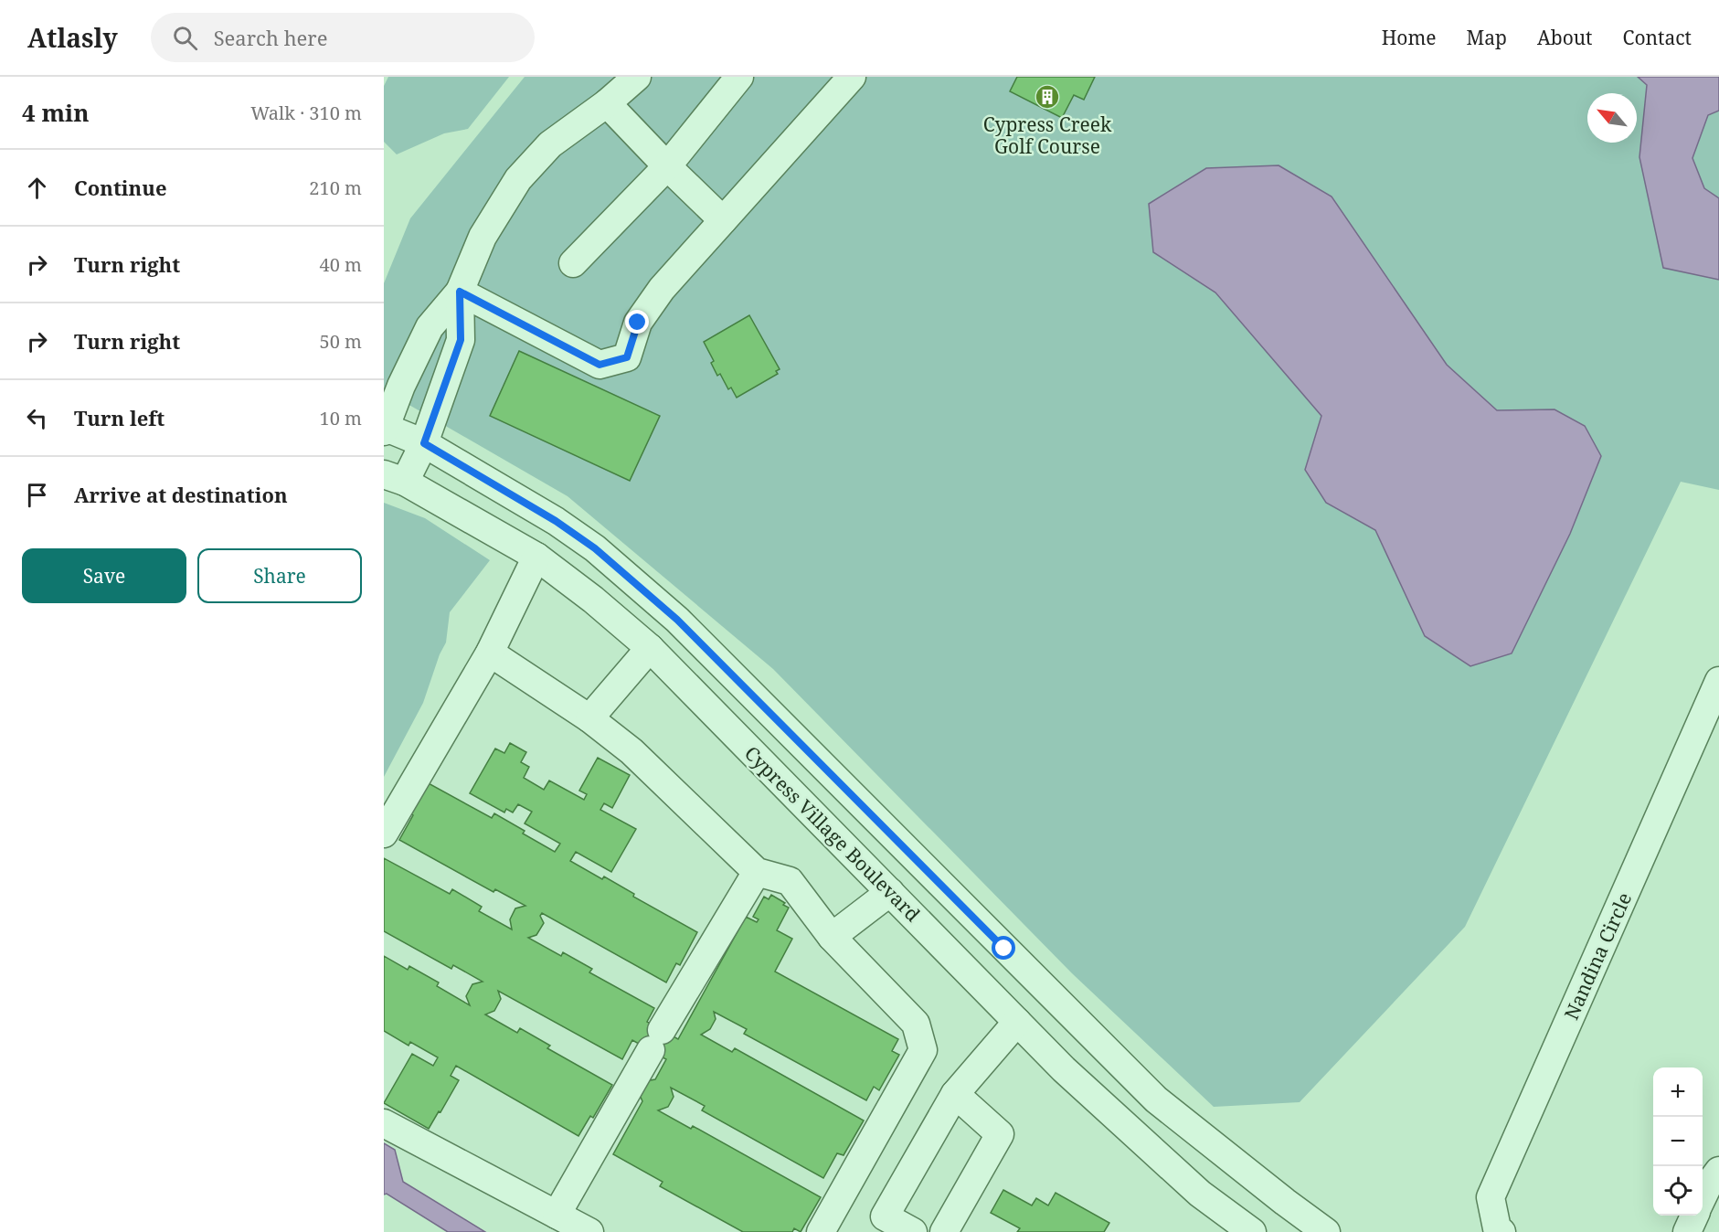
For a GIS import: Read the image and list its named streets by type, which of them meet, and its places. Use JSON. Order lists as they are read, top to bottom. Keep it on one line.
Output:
{"streets":{"street":["Cypress Village Boulevard","Nandina Circle"]},"places":{"building":["Cypress Creek Golf Course"]},"north":"top left","page":{"header":"Atlasly","search":"Search here","nav":["Home","Map","About","Contact"],"heading":["4 min","Walk · 310 m"],"list":[["Continue","210 m"],["Turn right","40 m"],["Turn right","50 m"],["Turn left","10 m"],"Arrive at destination"],"buttons":["Save","Share"],"map_buttons":["+","−"]}}
